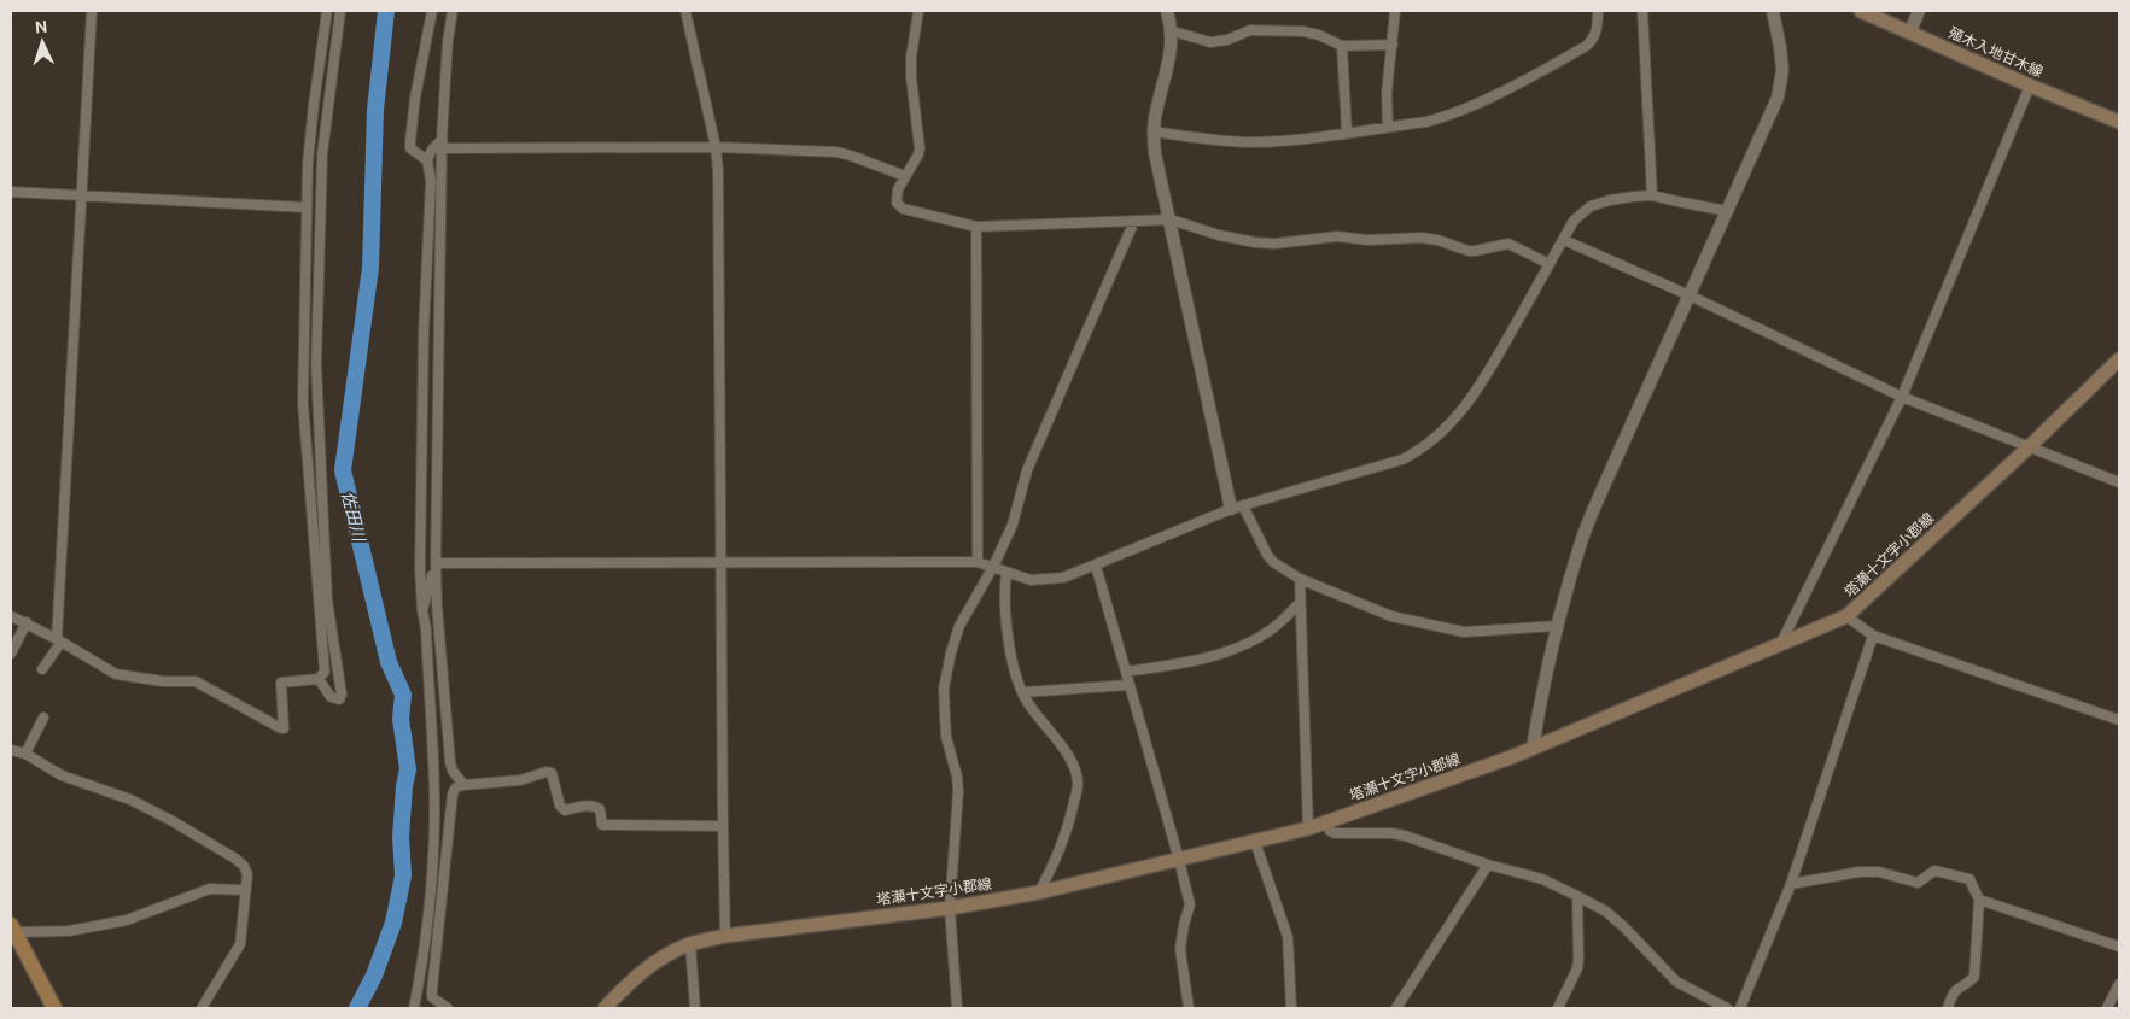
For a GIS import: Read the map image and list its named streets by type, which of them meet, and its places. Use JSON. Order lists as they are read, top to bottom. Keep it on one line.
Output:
{"streets":{"main road":["殖木入地甘木線","塔瀬十文字小郡線"]},"water":["佐田川"],"north":"top"}
